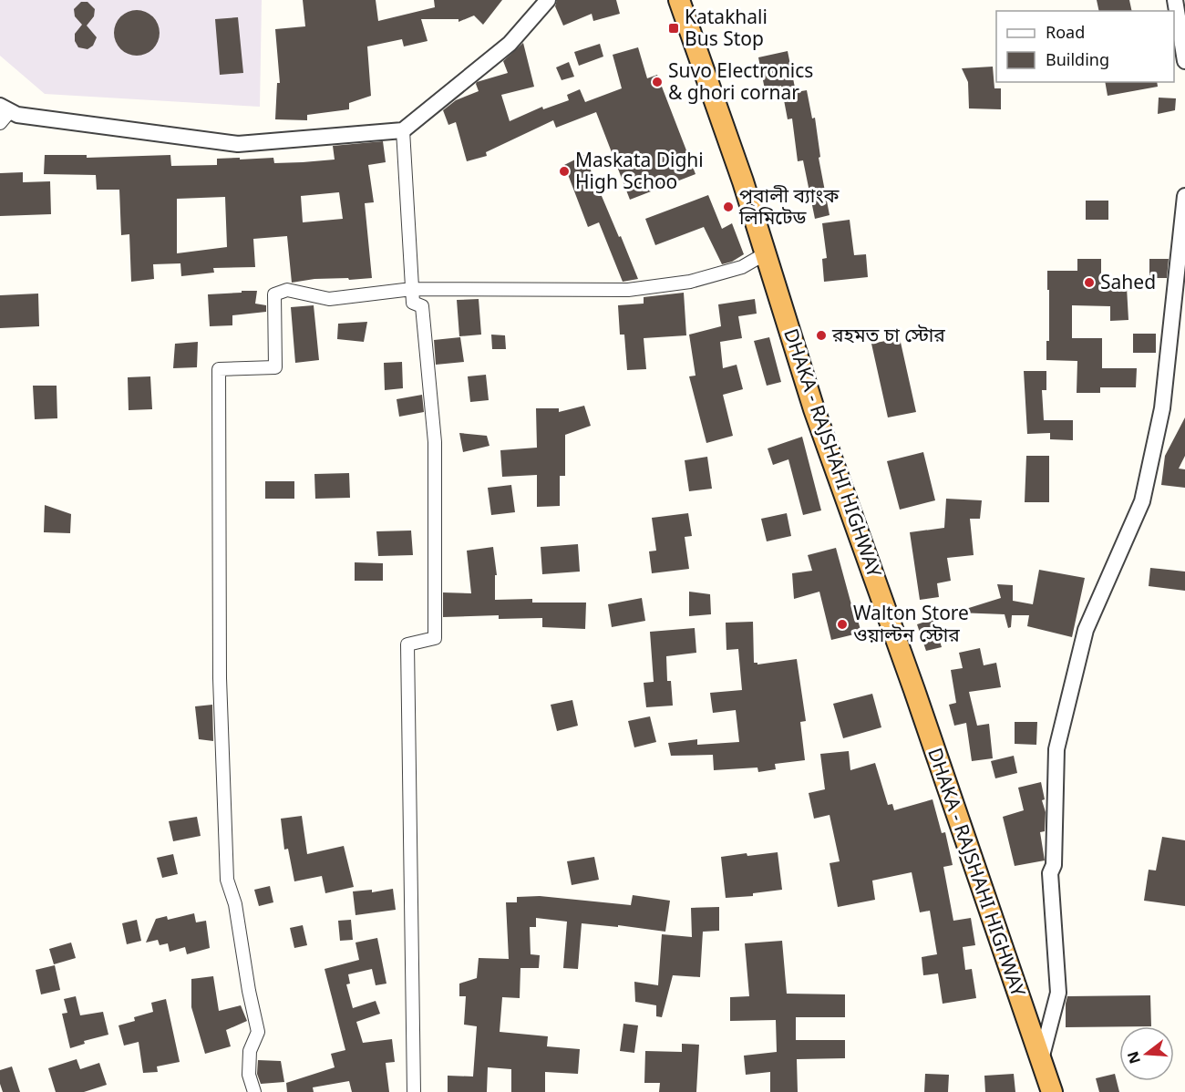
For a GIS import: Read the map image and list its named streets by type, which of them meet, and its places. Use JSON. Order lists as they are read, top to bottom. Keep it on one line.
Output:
{"streets":{"highway":["DHAKA - RAJSHAHI HIGHWAY"]},"places":{"transit":["Katakhali Bus Stop"],"other":["Suvo Electronics & ghori cornar","Maskata Dighi High Schoo","পূবালী ব্যাংক লিমিটেড","Sahed","রহমত চা স্টোর","Walton Store ওয়াল্টন স্টোর"]},"legend":["Road","Building"],"north":"left"}
